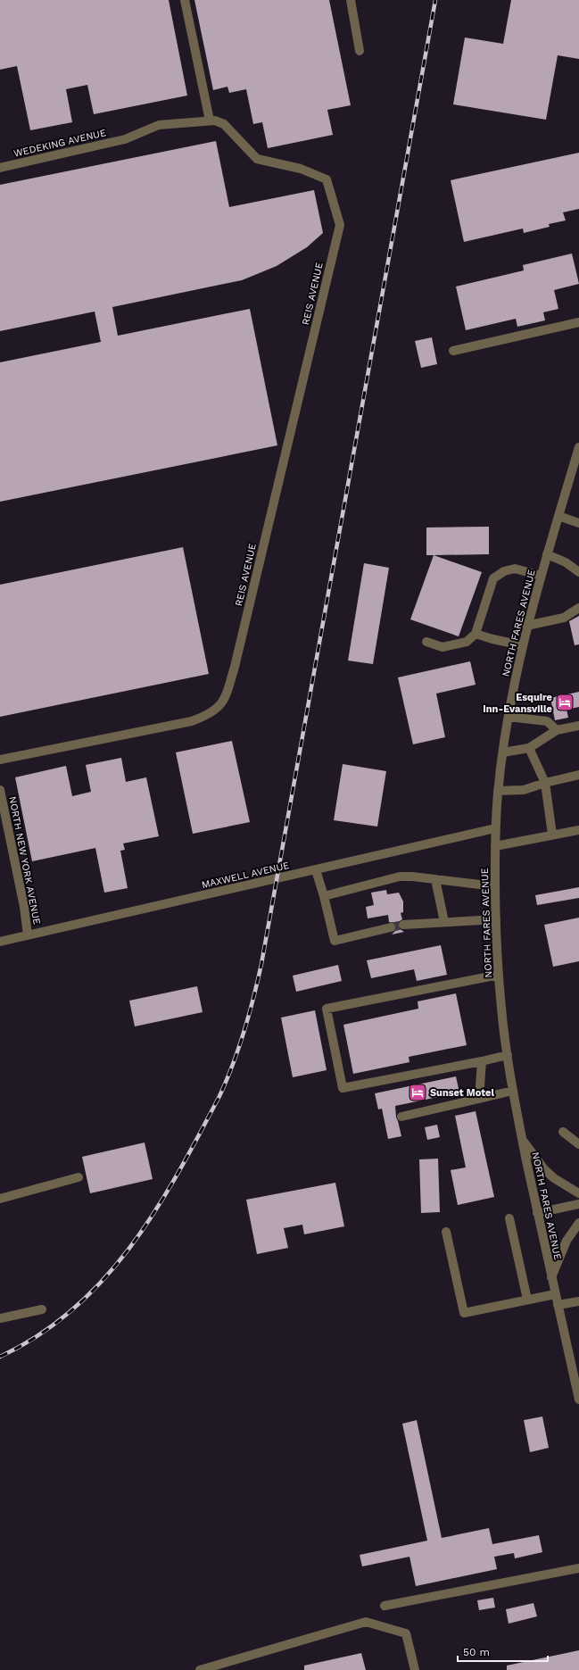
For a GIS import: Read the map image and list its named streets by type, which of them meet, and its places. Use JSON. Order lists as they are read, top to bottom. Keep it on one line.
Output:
{"streets":{"street":["WEDEKING AVENUE","REIS AVENUE","NORTH FARES AVENUE","NORTH NEW YORK AVENUE","MAXWELL AVENUE"]},"crossings":[["WEDEKING AVENUE","REIS AVENUE"],["NORTH FARES AVENUE","MAXWELL AVENUE"],["NORTH NEW YORK AVENUE","MAXWELL AVENUE"]],"places":{"hotel":["Esquire Inn-Evansville","Sunset Motel"]},"scale_bar":"50 m"}
